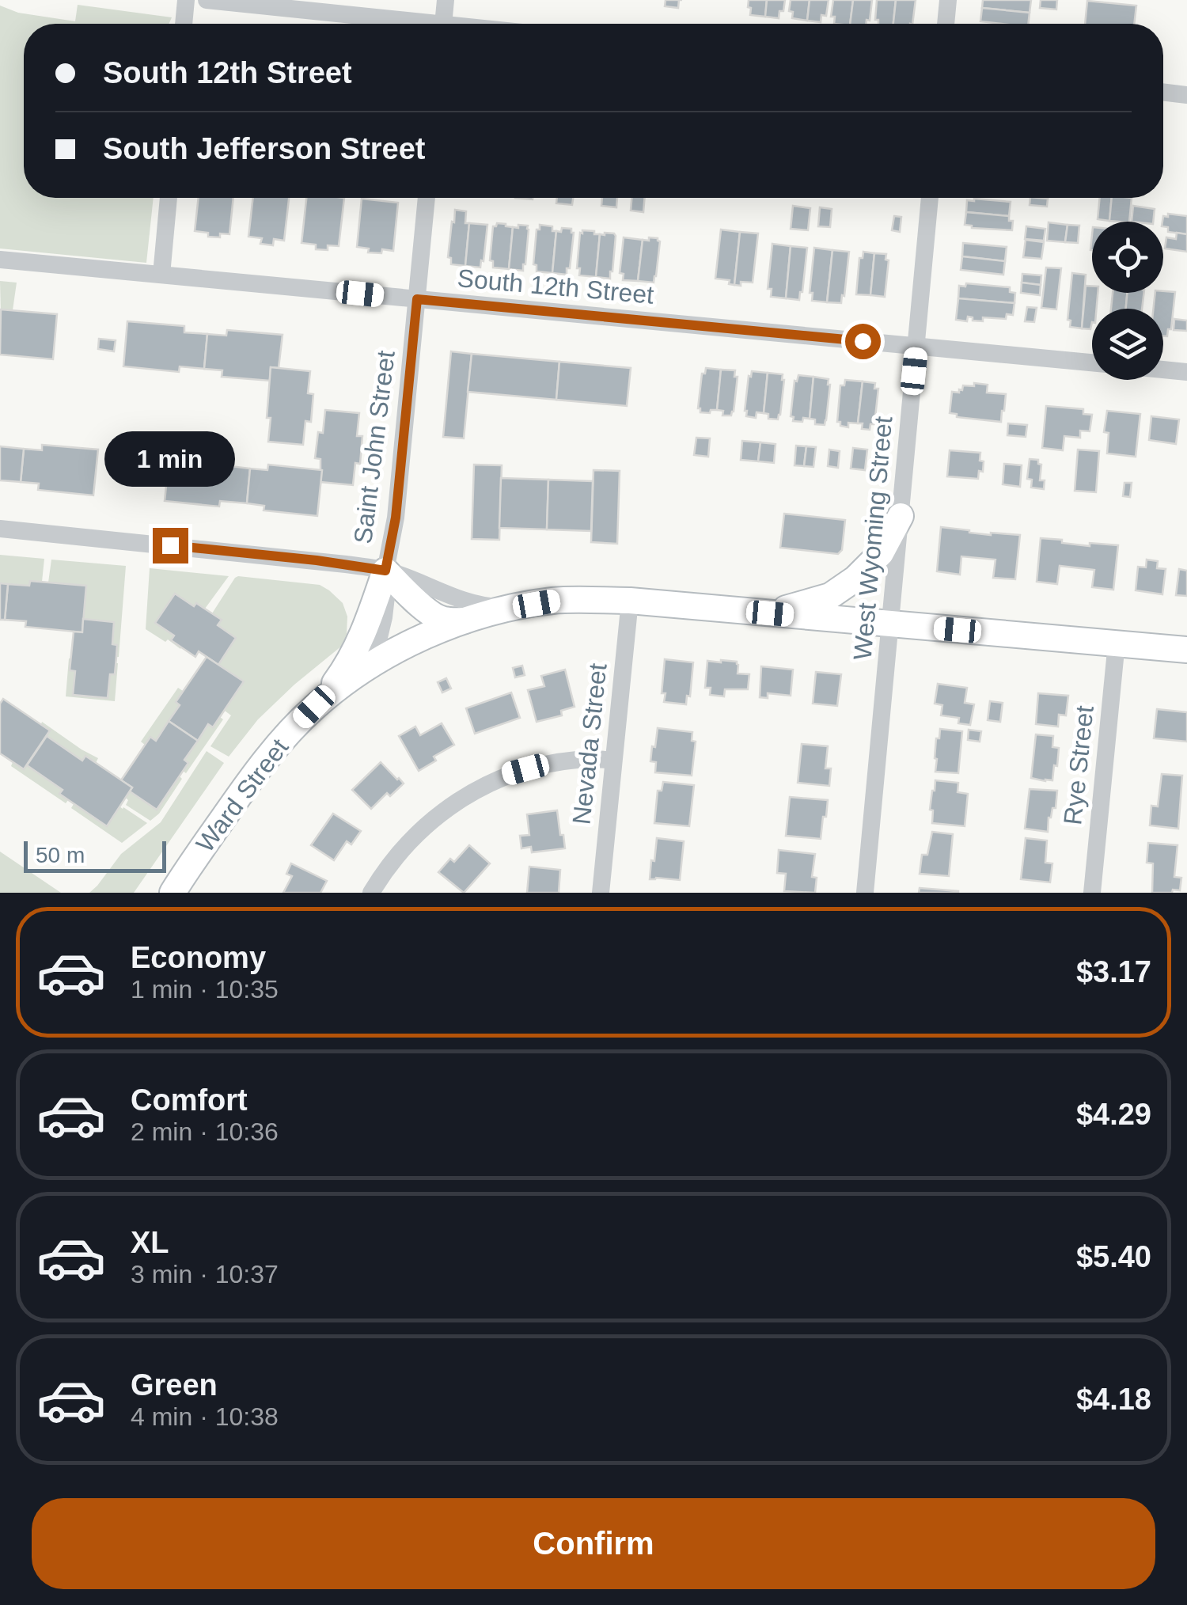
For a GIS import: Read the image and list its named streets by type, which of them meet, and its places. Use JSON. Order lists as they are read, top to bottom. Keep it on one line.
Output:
{"streets":{"main road":["Ward Street"],"street":["South 12th Street","Saint John Street","West Wyoming Street","Nevada Street","Rye Street"]},"crossings":[["South 12th Street","Saint John Street"],["South 12th Street","West Wyoming Street"],["Saint John Street","Ward Street"],["West Wyoming Street","Ward Street"],["Nevada Street","Ward Street"],["Rye Street","Ward Street"]],"scale_bar":"50 m","page":{"banner":["South 12th Street","South Jefferson Street"],"bubble":"1 min","scale":"50 m","list":[{"name":"Economy","note":"1 min · 10:35","value":"$3.17"},{"name":"Comfort","note":"2 min · 10:36","value":"$4.29"},{"name":"XL","note":"3 min · 10:37","value":"$5.40"},{"name":"Green","note":"4 min · 10:38","value":"$4.18"}],"buttons":"Confirm"}}
